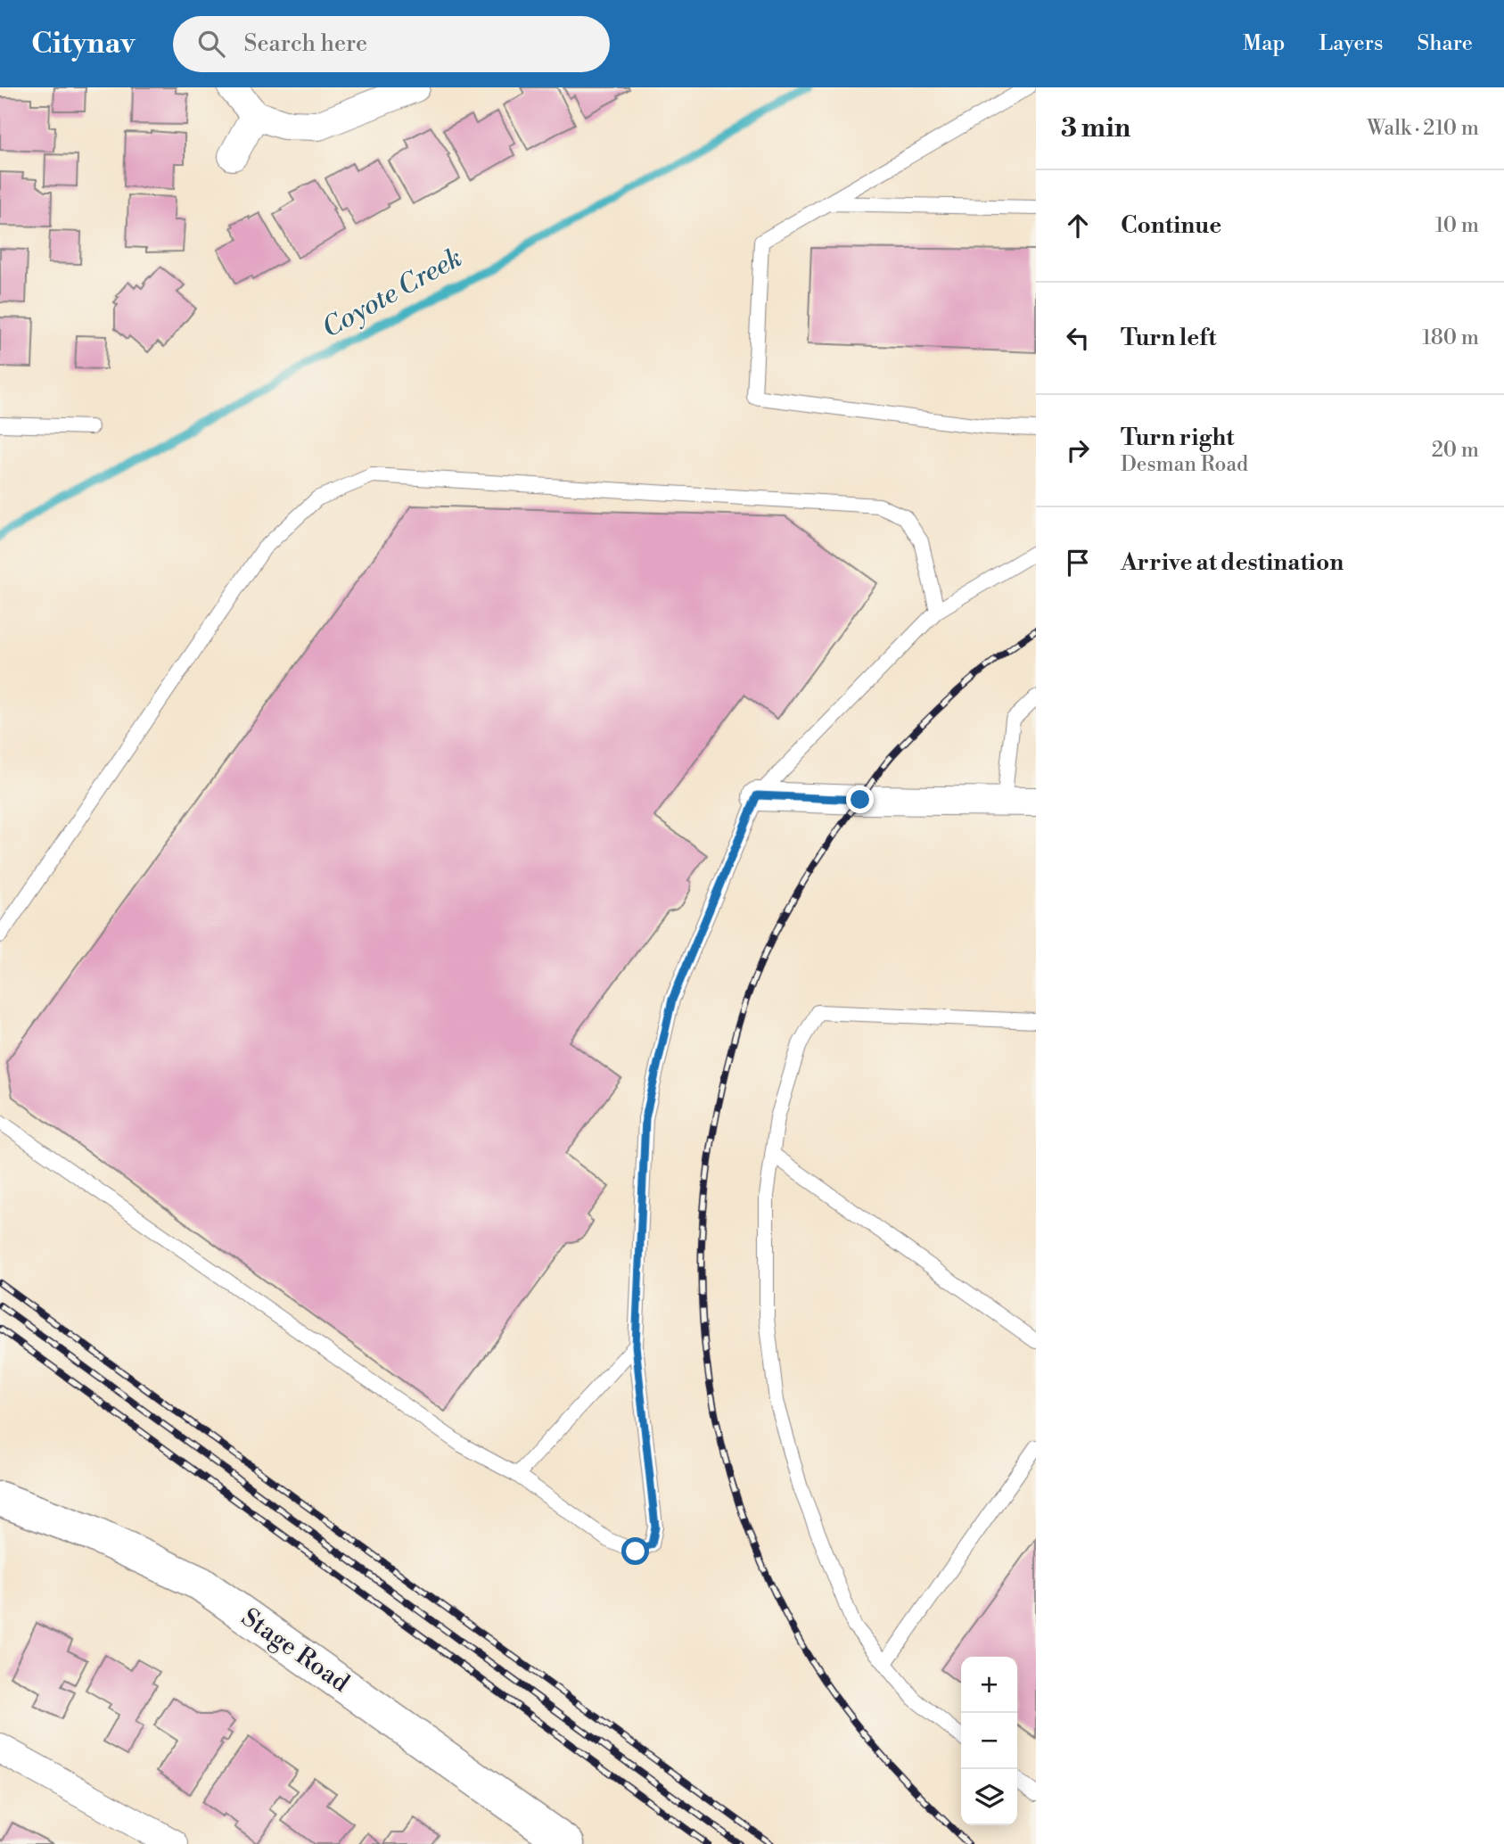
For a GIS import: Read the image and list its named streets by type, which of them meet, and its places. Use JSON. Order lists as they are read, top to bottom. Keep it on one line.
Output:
{"streets":{"main road":["Stage Road"]},"water":["Coyote Creek"],"page":{"header":"Citynav","search":"Search here","nav":["Map","Layers","Share"],"heading":["3 min","Walk · 210 m"],"list":[["Continue","10 m"],["Turn left","180 m"],["Turn right","Desman Road","20 m"],"Arrive at destination"],"map_buttons":["+","−"]}}
